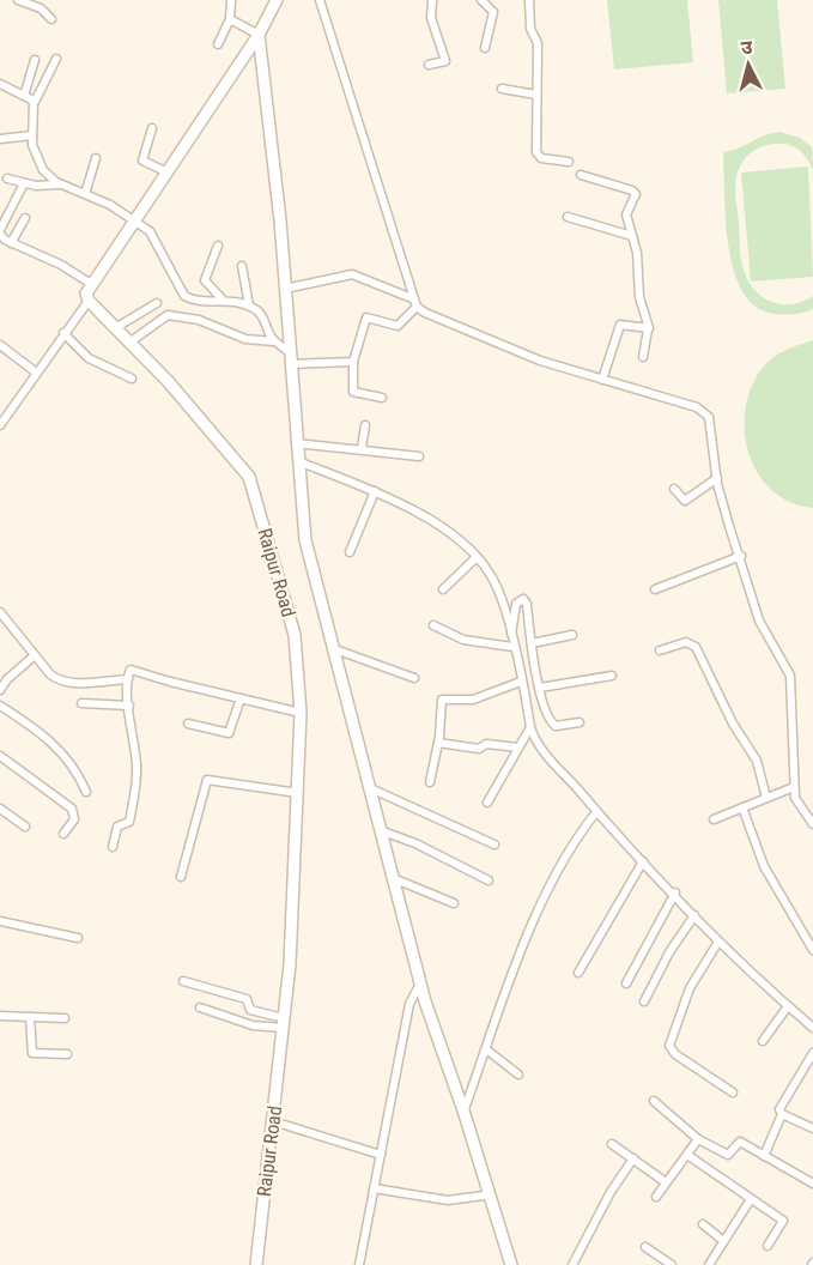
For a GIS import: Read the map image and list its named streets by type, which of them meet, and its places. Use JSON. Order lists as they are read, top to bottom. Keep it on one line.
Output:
{"streets":{"street":["Raipur Road"]},"north":"top"}
